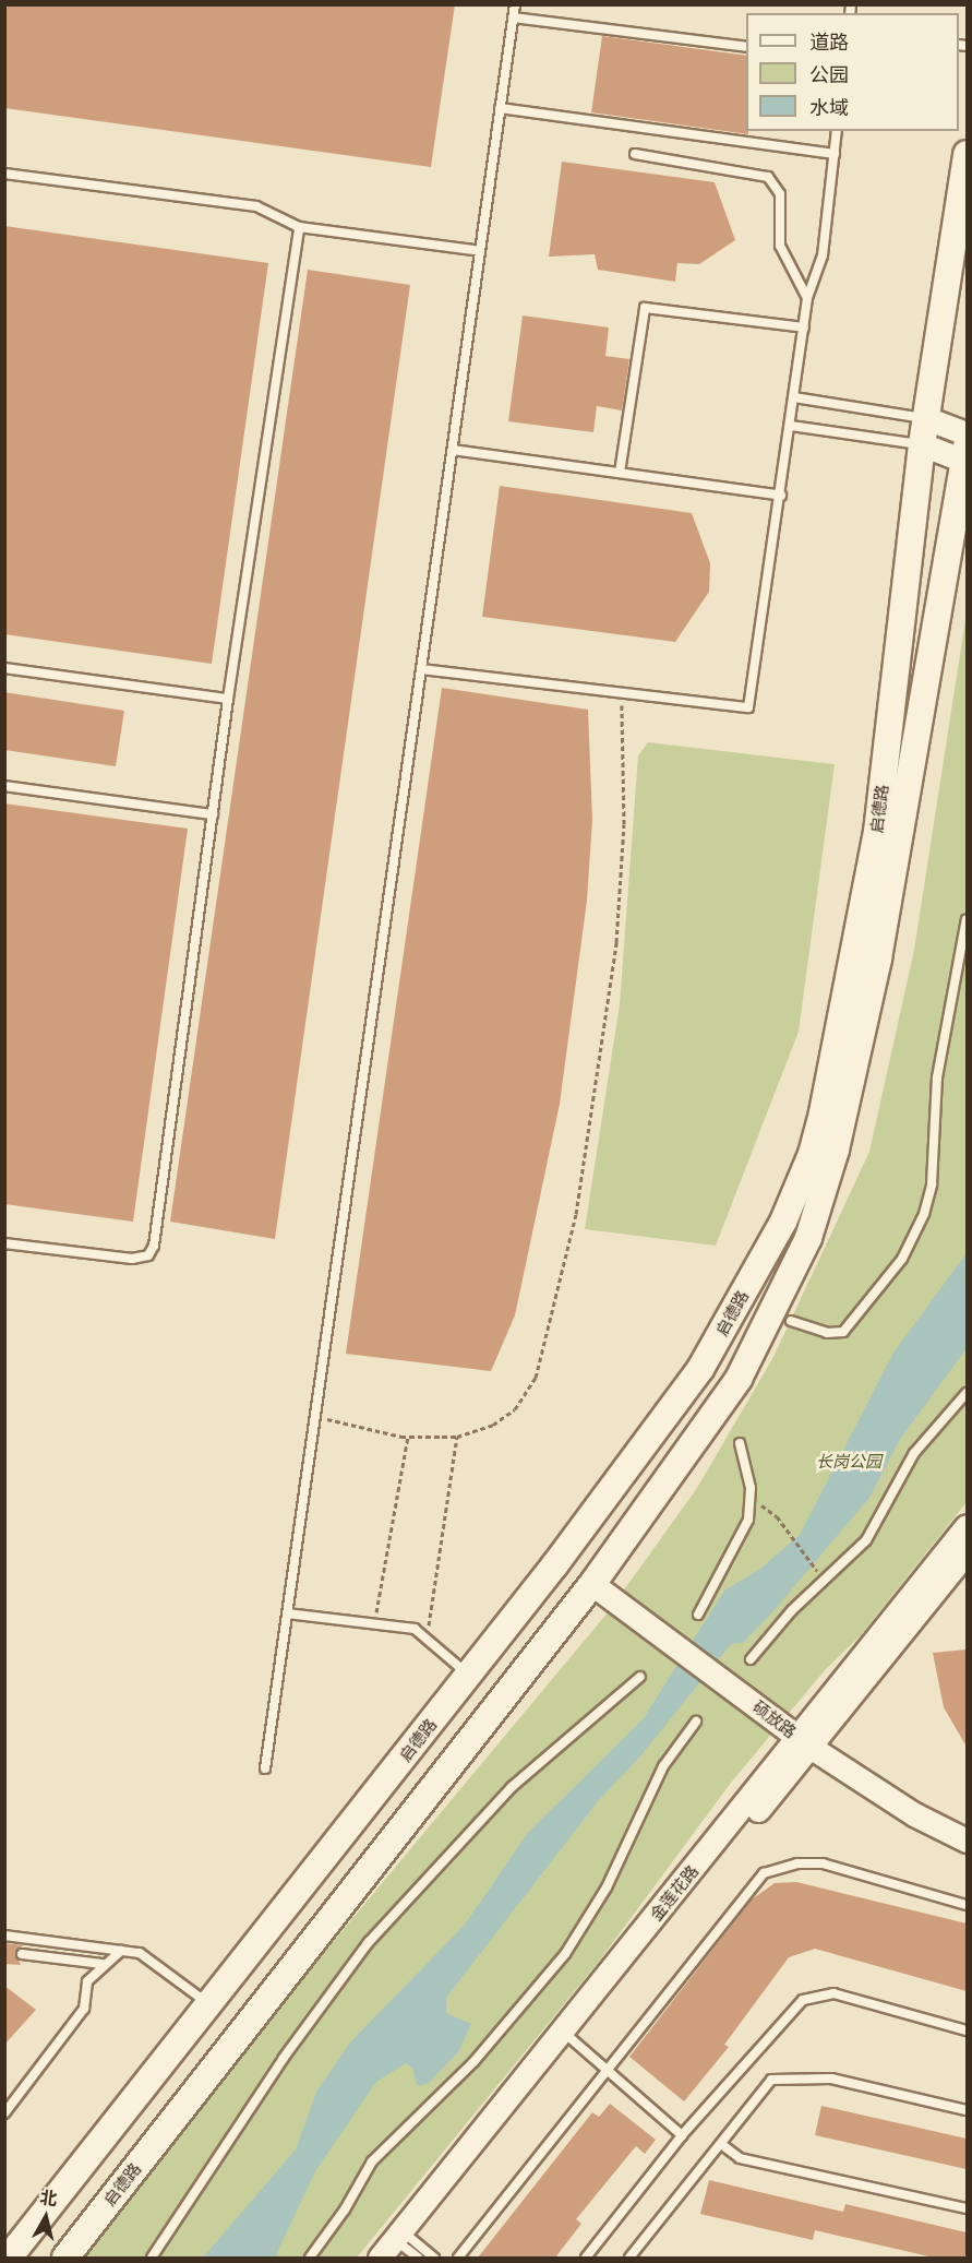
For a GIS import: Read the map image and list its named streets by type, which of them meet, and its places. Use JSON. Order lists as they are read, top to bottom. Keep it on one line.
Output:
{"streets":{"main road":["启德路"],"street":["硕放路","金莲花路"]},"crossings":[["启德路","硕放路"],["硕放路","金莲花路"]],"parks":["长岗公园"],"legend":["道路","公园","水域"],"north":"top"}
